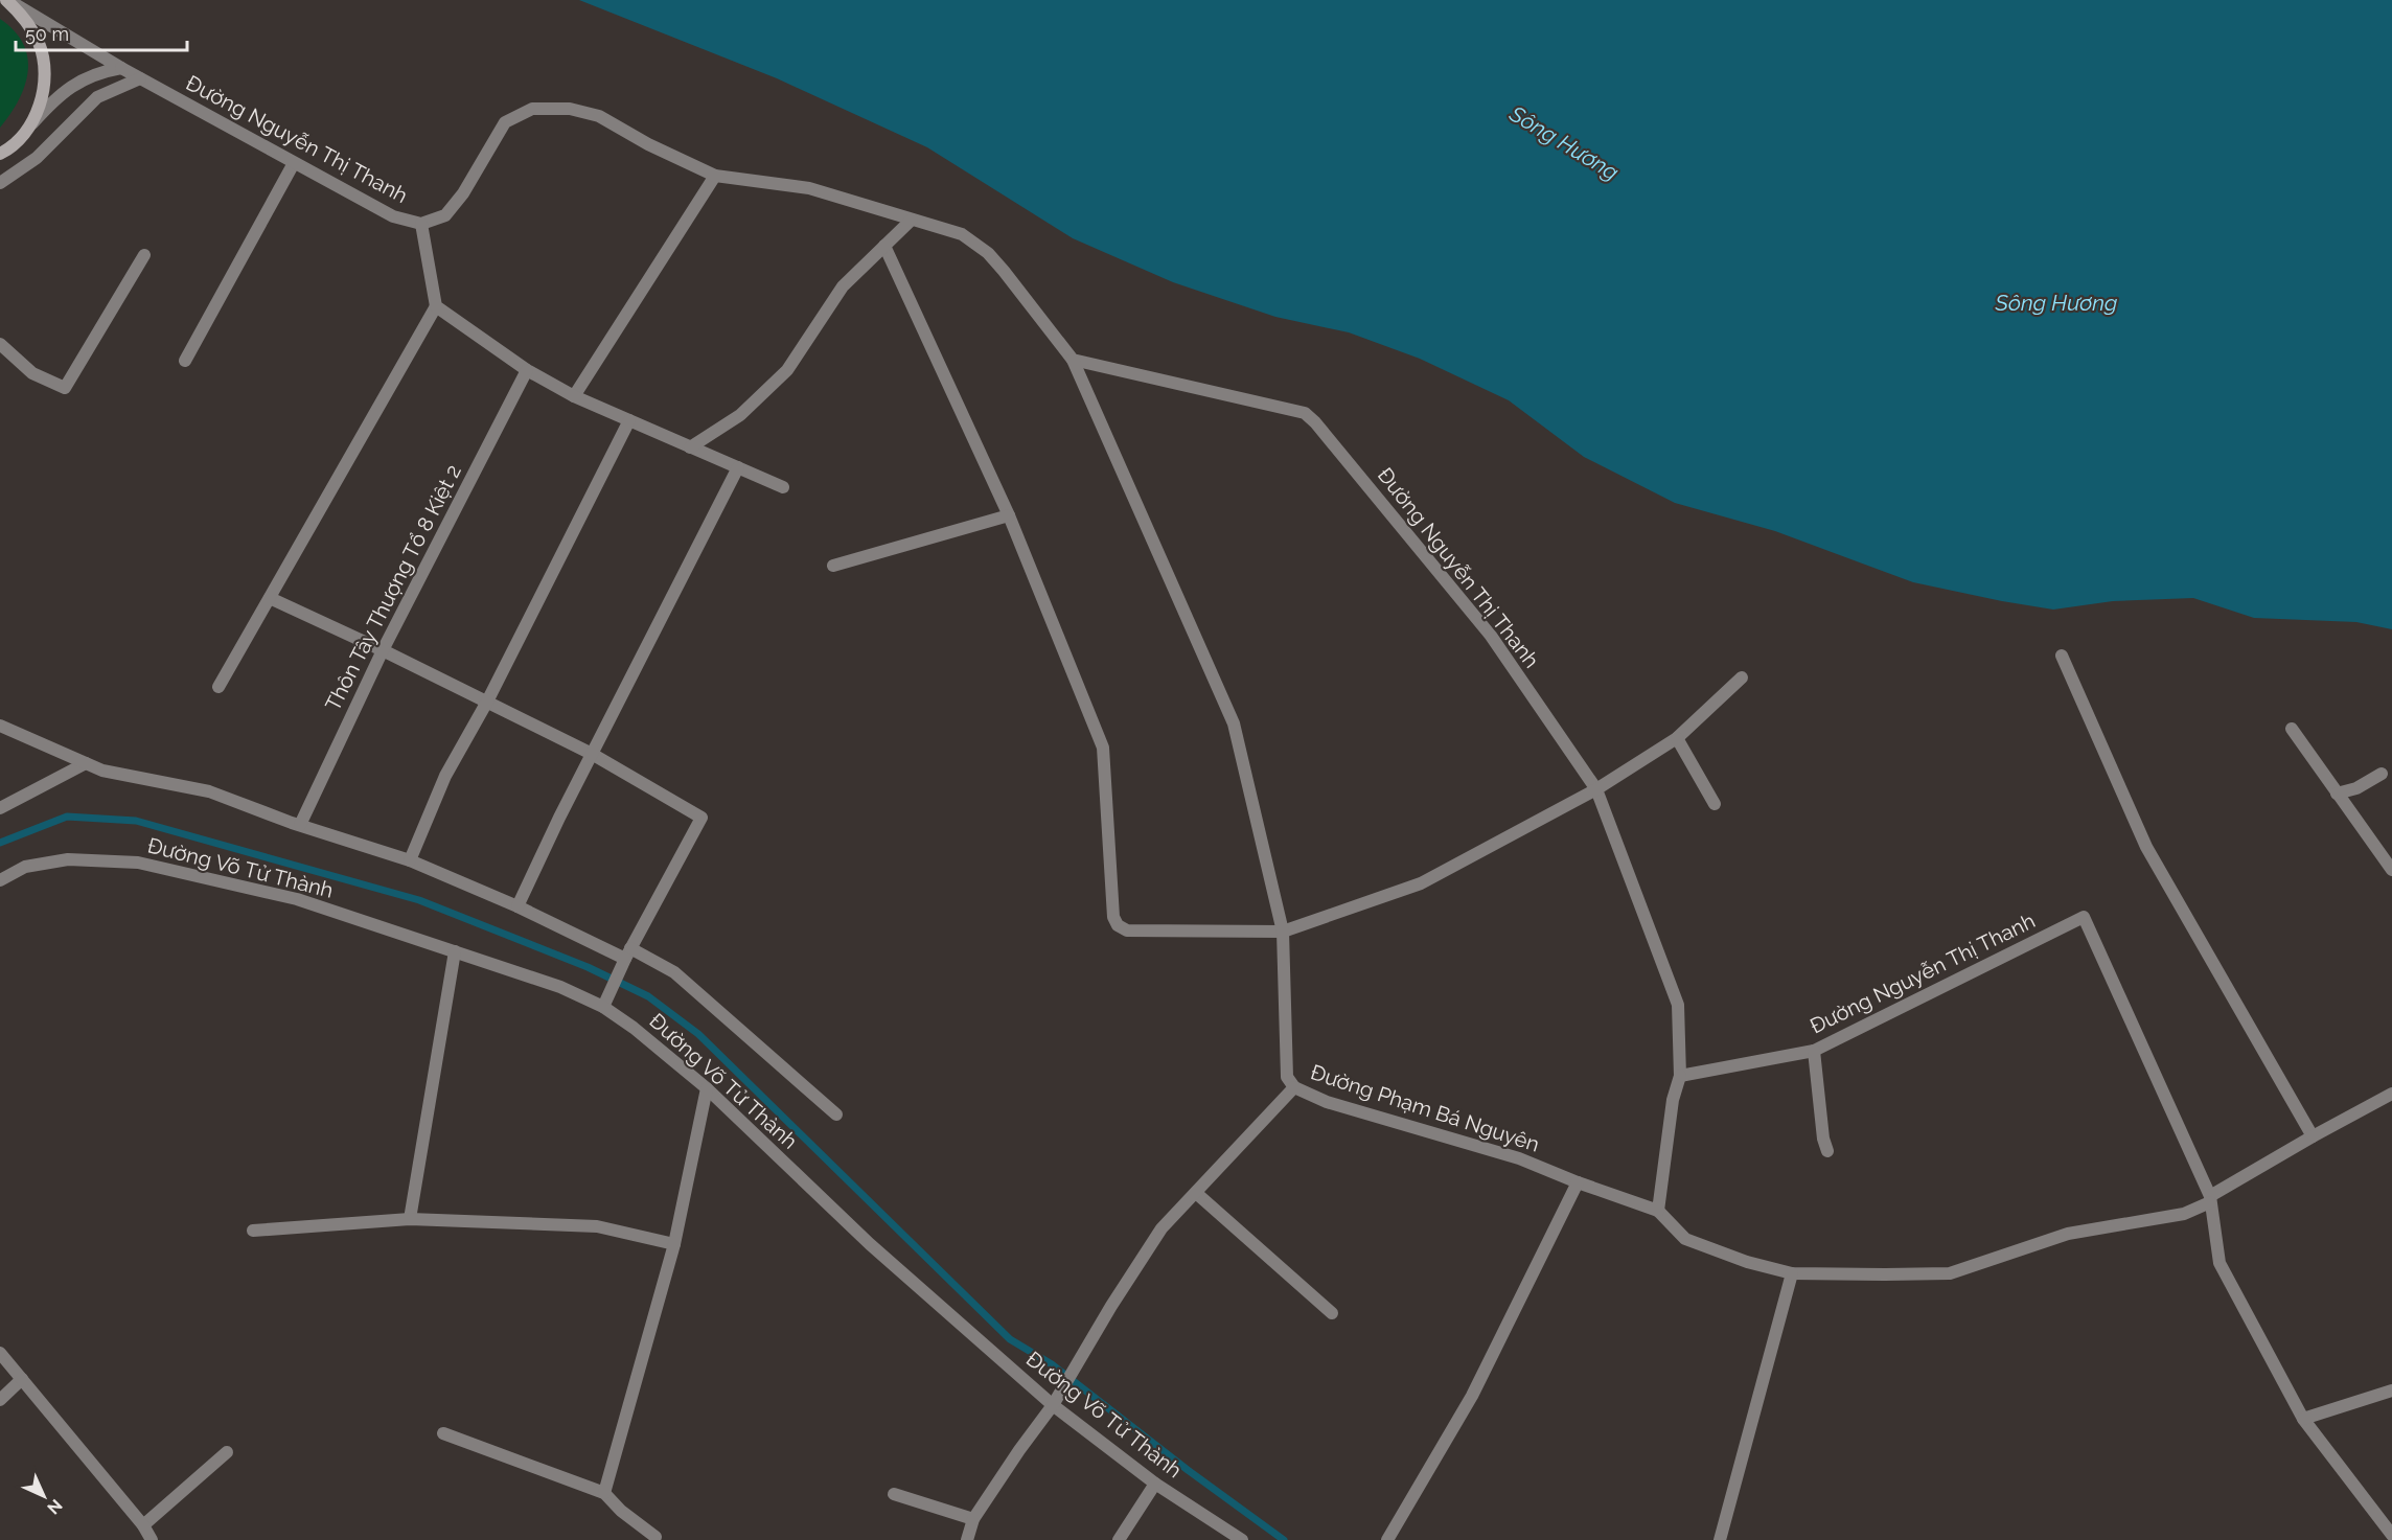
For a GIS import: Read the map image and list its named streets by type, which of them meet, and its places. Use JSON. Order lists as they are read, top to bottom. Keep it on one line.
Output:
{"streets":{"street":["Đường Nguyễn Thị Thanh","Thôn Tây Thượng Tổ 8 Kiệt 2","Đường Võ Tử Thành","Đường Phạm Bá Nguyên"]},"crossings":[["Đường Võ Tử Thành","Đường Phạm Bá Nguyên"]],"water":["Sông Hương"],"scale_bar":"50 m","north":"bottom right"}
